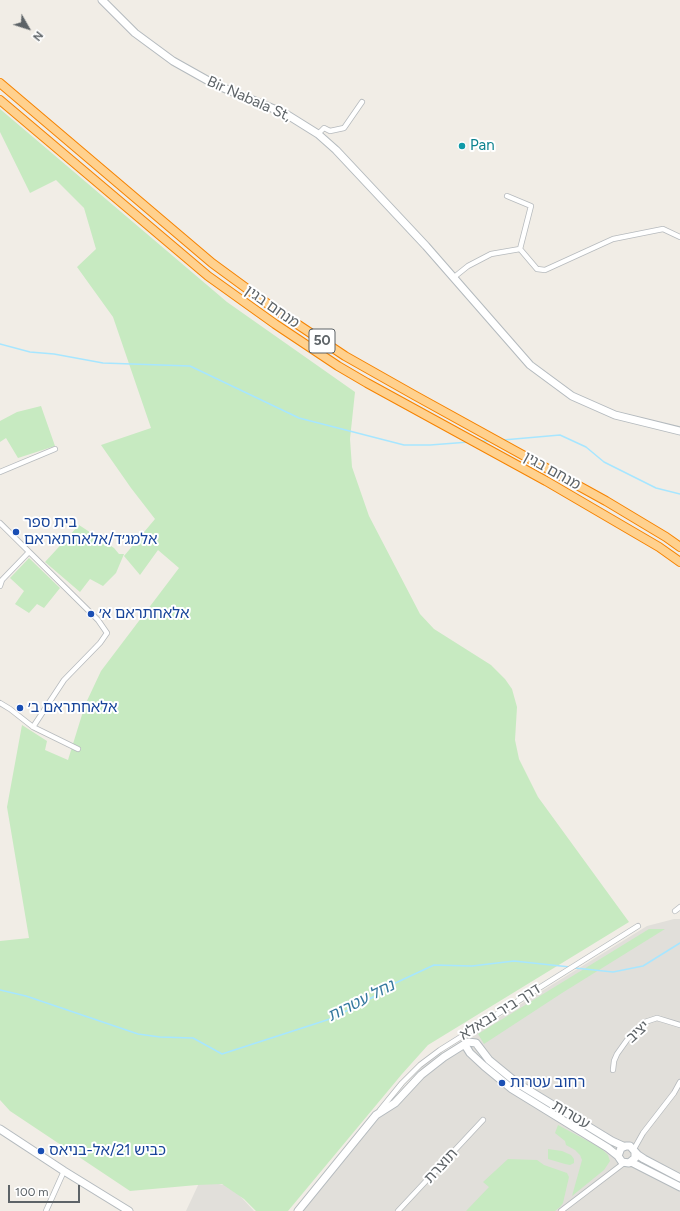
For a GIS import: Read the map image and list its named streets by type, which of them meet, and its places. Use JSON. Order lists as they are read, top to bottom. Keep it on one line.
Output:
{"streets":{"highway":["מנחם בגין","50"],"street":["Bir Nabala St,","דרך ביר נבאלא","יציב","עטרות","תוצרת"]},"water":["נחל עטרות"],"places":["Pan","בית ספר אלמג׳ד/אלאחתאראם","אלאחתראם א׳","אלאחתראם ב׳","רחוב עטרות","כביש 21/אל-בניאס"],"scale_bar":"100 m","north":"bottom right"}
